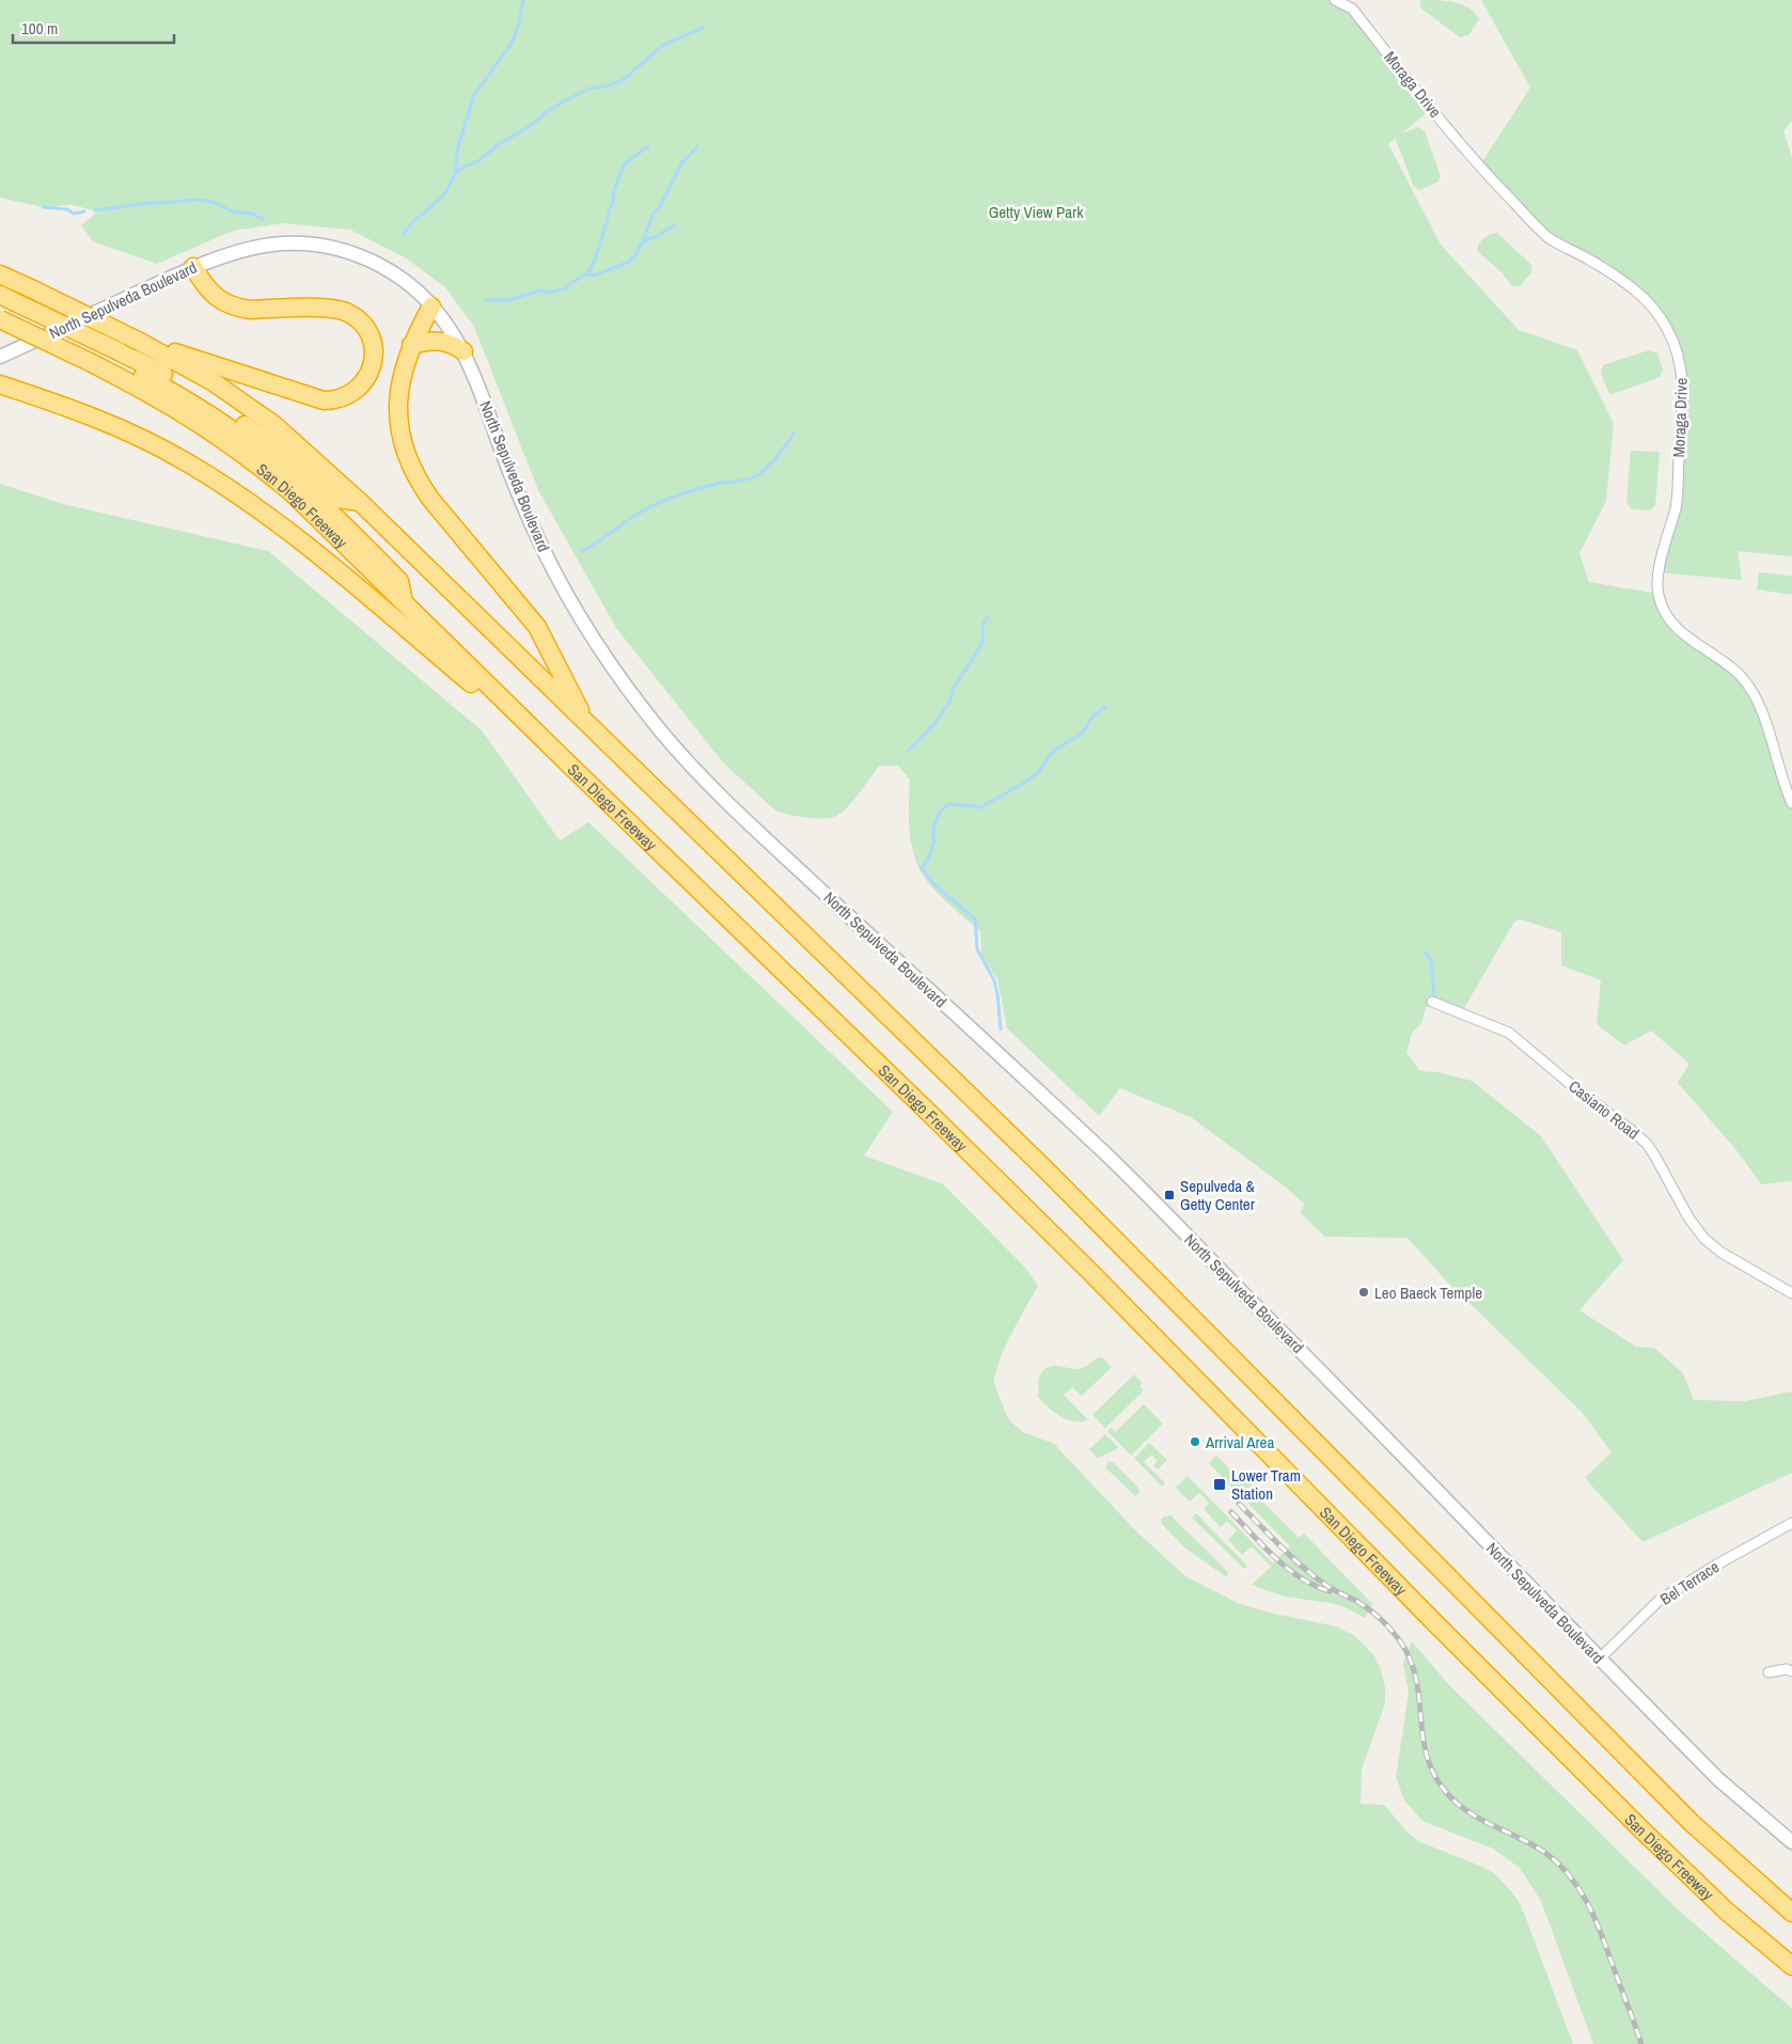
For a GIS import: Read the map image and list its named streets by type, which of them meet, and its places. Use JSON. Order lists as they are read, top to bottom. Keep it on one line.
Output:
{"streets":{"highway":["San Diego Freeway"],"main road":["North Sepulveda Boulevard"],"street":["Moraga Drive","Casiano Road","Bel Terrace"]},"crossings":[["North Sepulveda Boulevard","Bel Terrace"]],"parks":["Getty View Park"],"places":{"transit":["Sepulveda & Getty Center","Lower Tram Station"],"other":["Leo Baeck Temple","Arrival Area"]},"scale_bar":"100 m"}
